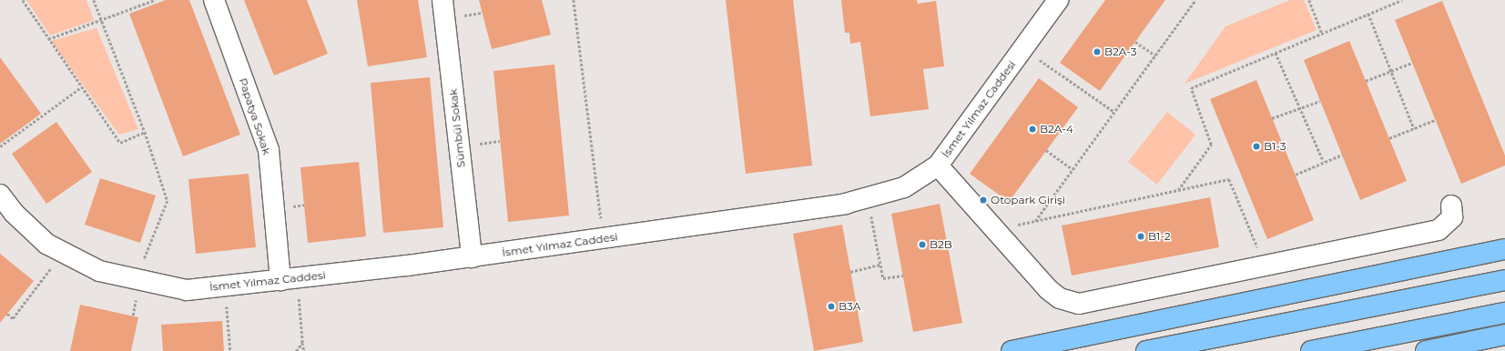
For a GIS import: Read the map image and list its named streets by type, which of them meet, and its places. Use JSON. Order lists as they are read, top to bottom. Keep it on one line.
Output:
{"streets":{"street":["İsmet Yılmaz Caddesi","Papatya Sokak","Sümbül Sokak"]},"crossings":[["İsmet Yılmaz Caddesi","Papatya Sokak"],["İsmet Yılmaz Caddesi","Sümbül Sokak"]],"places":["B2A-3","B2A-4","B1-3","Otopark Girişi","B1-2","B2B","B3A"]}
